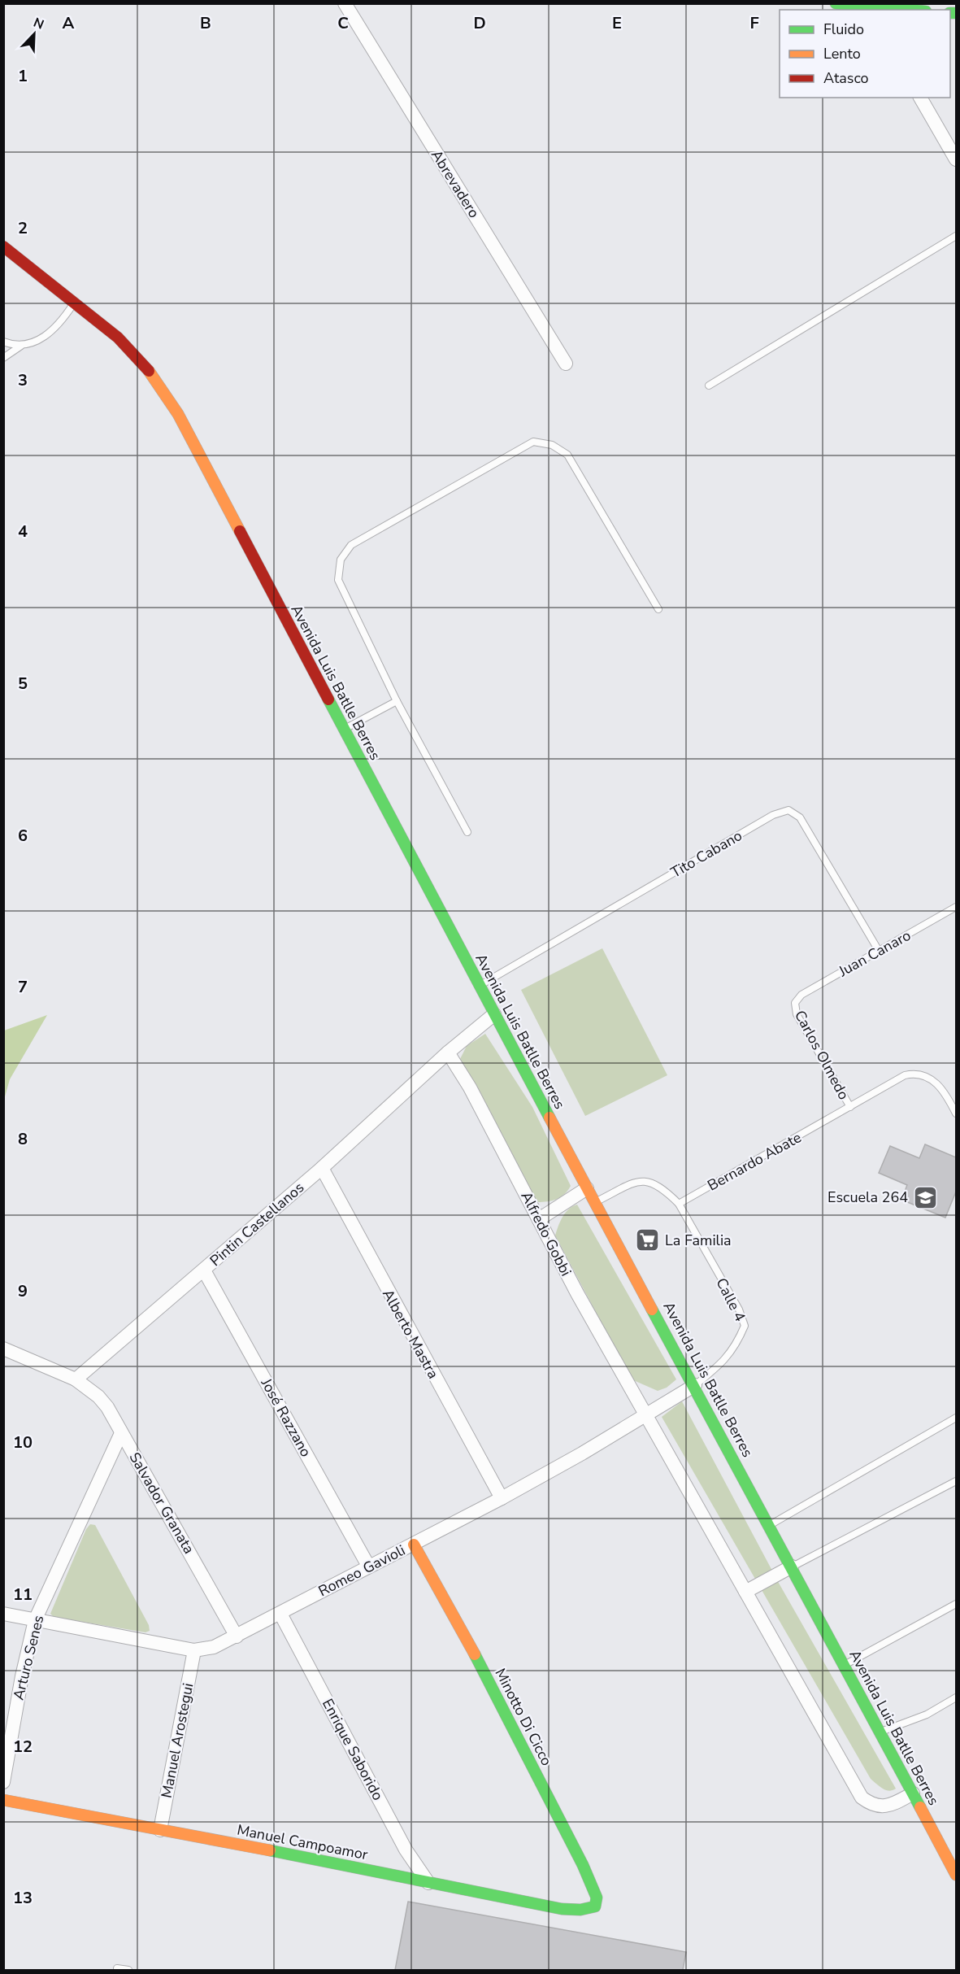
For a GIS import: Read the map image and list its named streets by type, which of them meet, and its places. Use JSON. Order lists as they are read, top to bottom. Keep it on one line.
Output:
{"streets":{"main road":["Avenida Luis Batlle Berres","Minotto Di Cicco","Manuel Campoamor"],"street":["Abrevadero","Pintin Castellanos","Alfredo Gobbi","Alberto Mastra","José Razzano","Salvador Granata","Romeo Gavioli","Arturo Senes","Manuel Arostegui","Enrique Saborido"],"lane":["Tito Cabano","Juan Canaro","Carlos Olmedo","Bernardo Abate","Calle 4"]},"crossings":[["Avenida Luis Batlle Berres","Tito Cabano"],["Avenida Luis Batlle Berres","Pintin Castellanos"],["Avenida Luis Batlle Berres","Alfredo Gobbi"],["Avenida Luis Batlle Berres","Calle 4"],["Avenida Luis Batlle Berres","Romeo Gavioli"],["Tito Cabano","Juan Canaro"],["Juan Canaro","Carlos Olmedo"],["Carlos Olmedo","Bernardo Abate"],["Bernardo Abate","Calle 4"],["Pintin Castellanos","Alfredo Gobbi"],["Pintin Castellanos","Alberto Mastra"],["Pintin Castellanos","José Razzano"],["Pintin Castellanos","Salvador Granata"],["Alfredo Gobbi","Romeo Gavioli"],["Calle 4","Romeo Gavioli"],["Alberto Mastra","Romeo Gavioli"],["José Razzano","Romeo Gavioli"],["Salvador Granata","Romeo Gavioli"],["Salvador Granata","Arturo Senes"],["Romeo Gavioli","Arturo Senes"],["Romeo Gavioli","Minotto Di Cicco"],["Romeo Gavioli","Manuel Arostegui"],["Romeo Gavioli","Enrique Saborido"],["Minotto Di Cicco","Manuel Campoamor"],["Manuel Arostegui","Manuel Campoamor"],["Enrique Saborido","Manuel Campoamor"]],"places":{"school or university":["Escuela 264"],"supermarket":["La Familia"]},"legend":["Fluido","Lento","Atasco"],"north":"top right","grid":{"columns":["A","B","C","D","E","F"],"rows":["1","2","3","4","5","6","7","8","9","10","11","12","13"]}}
